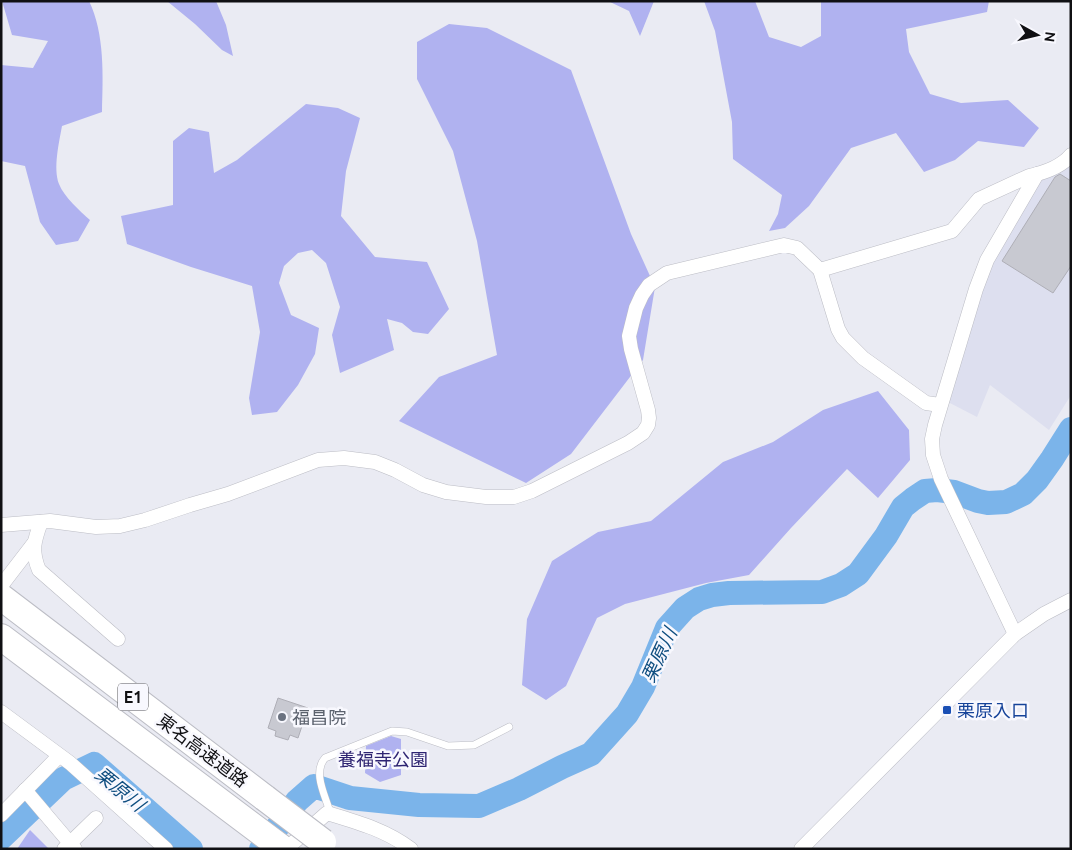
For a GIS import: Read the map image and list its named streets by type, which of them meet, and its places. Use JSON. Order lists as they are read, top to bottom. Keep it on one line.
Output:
{"streets":{"highway":["E1","東名高速道路"]},"water":["栗原川"],"parks":["養福寺公園"],"places":{"transit":["栗原入口"],"other":["福昌院"]},"north":"right"}
